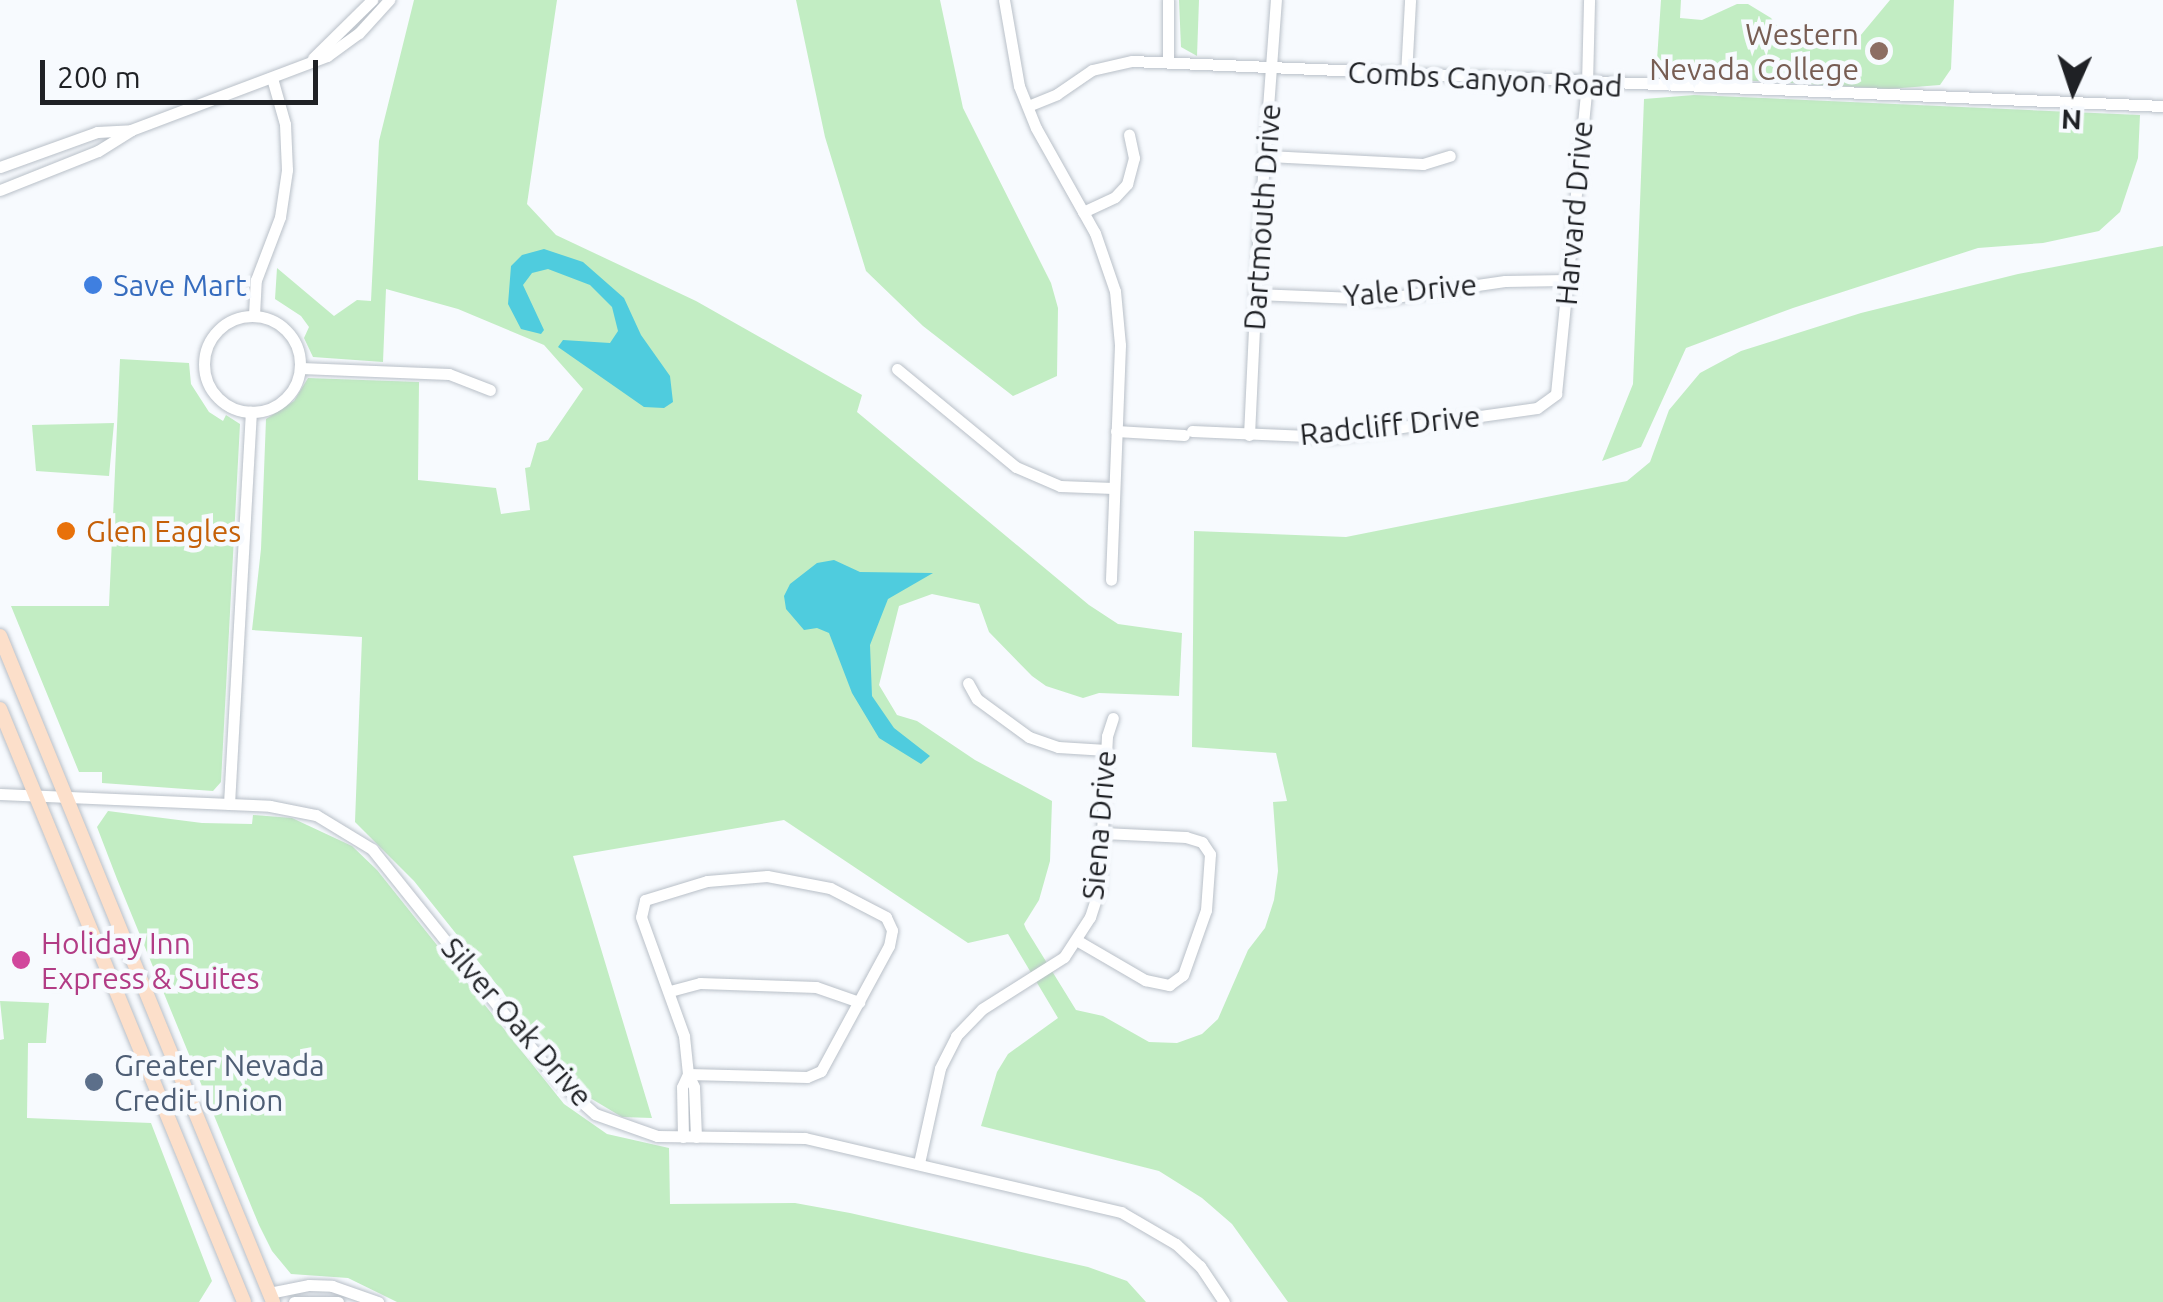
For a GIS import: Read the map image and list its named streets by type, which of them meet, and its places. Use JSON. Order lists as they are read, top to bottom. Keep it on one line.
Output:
{"streets":{"street":["Combs Canyon Road","Harvard Drive","Dartmouth Drive","Yale Drive","Radcliff Drive","Siena Drive","Silver Oak Drive"]},"crossings":[["Combs Canyon Road","Harvard Drive"],["Combs Canyon Road","Dartmouth Drive"],["Harvard Drive","Yale Drive"],["Harvard Drive","Radcliff Drive"],["Dartmouth Drive","Yale Drive"],["Dartmouth Drive","Radcliff Drive"],["Siena Drive","Silver Oak Drive"]],"places":["Western Nevada College","Save Mart","Glen Eagles","Holiday Inn Express & Suites","Greater Nevada Credit Union"],"scale_bar":"200 m","north":"bottom"}
